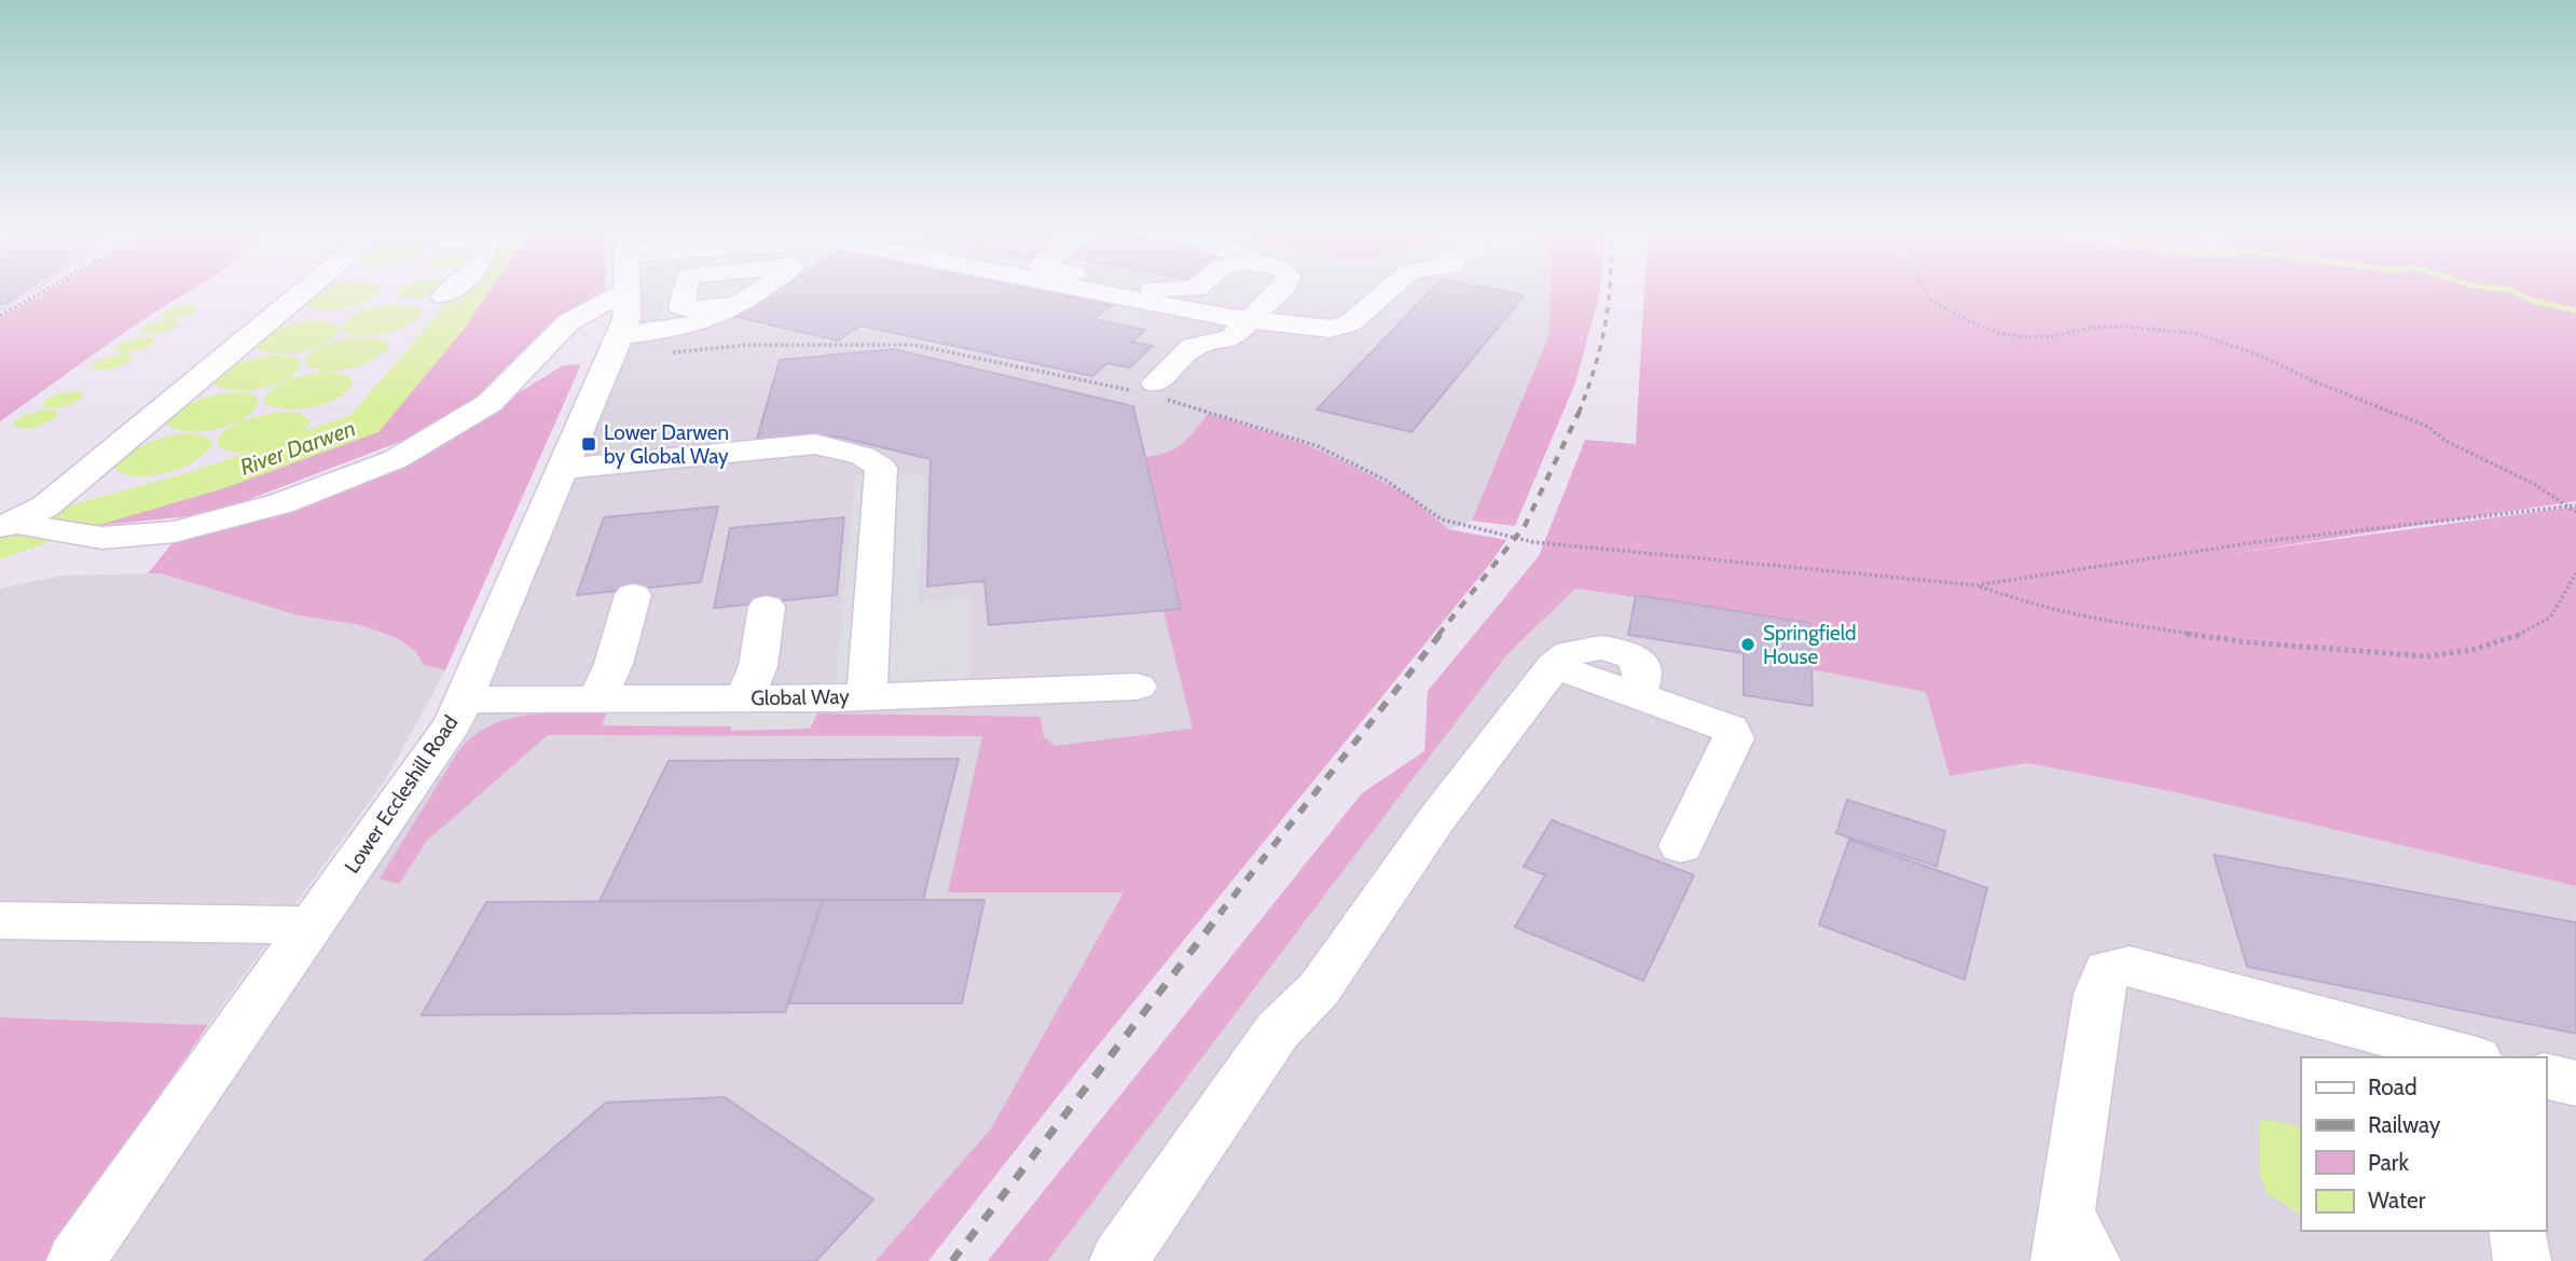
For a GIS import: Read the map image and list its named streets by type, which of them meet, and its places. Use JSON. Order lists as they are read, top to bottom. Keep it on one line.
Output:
{"streets":{"street":["Global Way","Lower Eccleshill Road"]},"crossings":[["Global Way","Lower Eccleshill Road"]],"water":["River Darwen"],"places":{"transit":["Lower Darwen by Global Way"],"other":["Springfield House"]},"legend":["Road","Railway","Park","Water"]}
